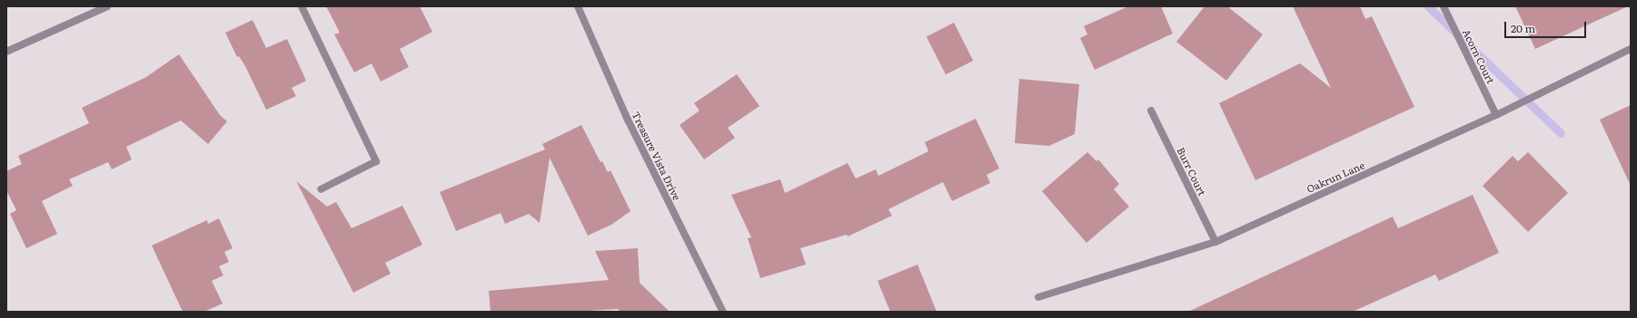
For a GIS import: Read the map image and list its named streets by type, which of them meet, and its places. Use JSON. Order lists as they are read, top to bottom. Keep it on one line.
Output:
{"streets":{"street":["Acorn Court","Treasure Vista Drive","Burr Court","Oakrun Lane"]},"crossings":[["Acorn Court","Oakrun Lane"],["Burr Court","Oakrun Lane"]],"scale_bar":"20 m"}
